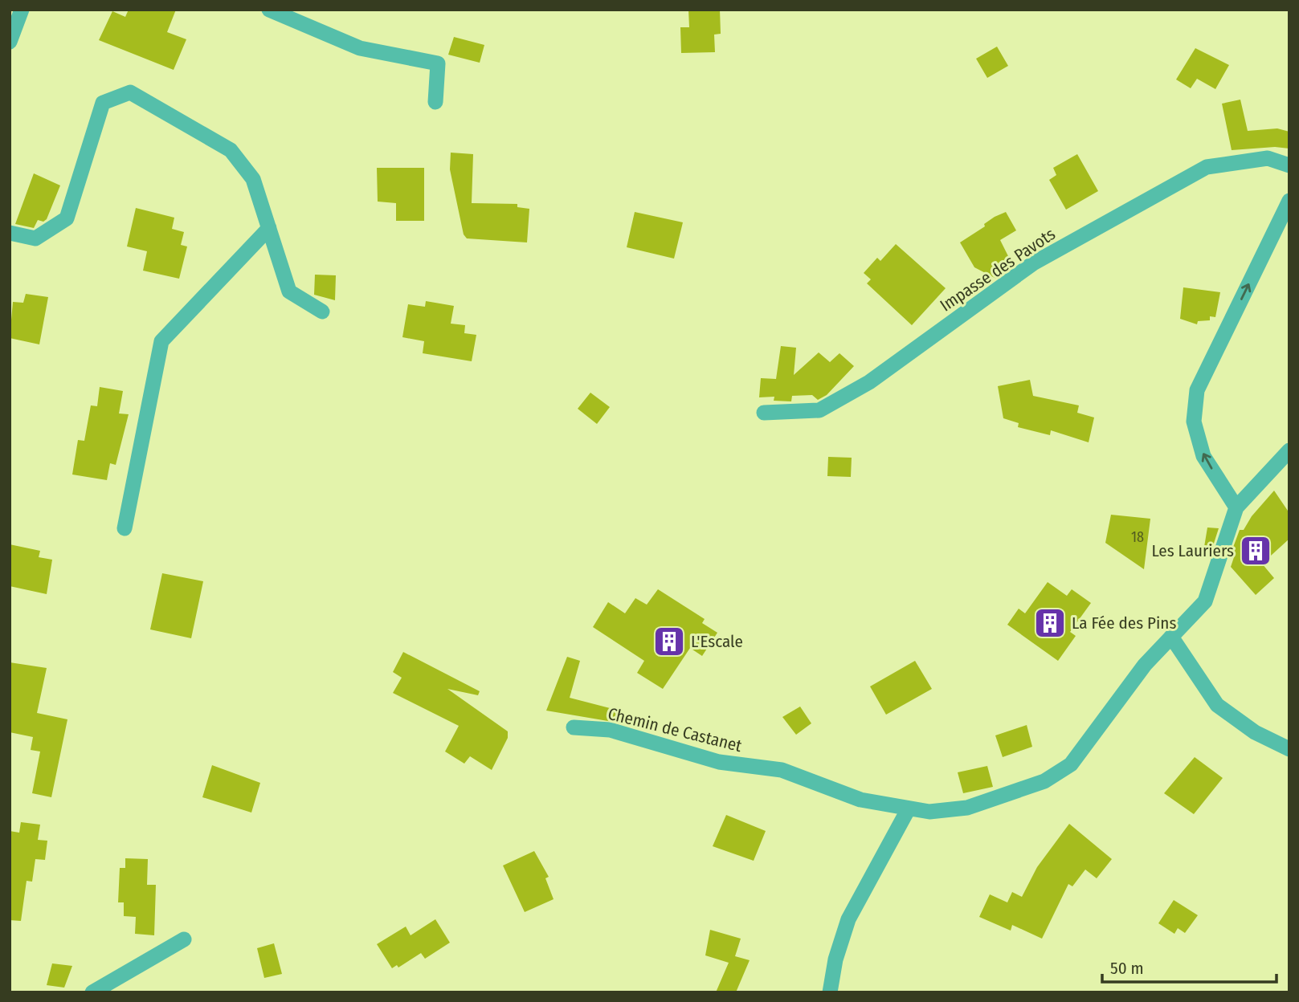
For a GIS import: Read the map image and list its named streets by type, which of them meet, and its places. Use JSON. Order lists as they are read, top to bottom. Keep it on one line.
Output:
{"streets":{"street":["Impasse des Pavots","Chemin de Castanet"]},"places":{"building":["Les Lauriers","La Fée des Pins","L'Escale"]},"house_numbers":["18"],"scale_bar":"50 m"}
